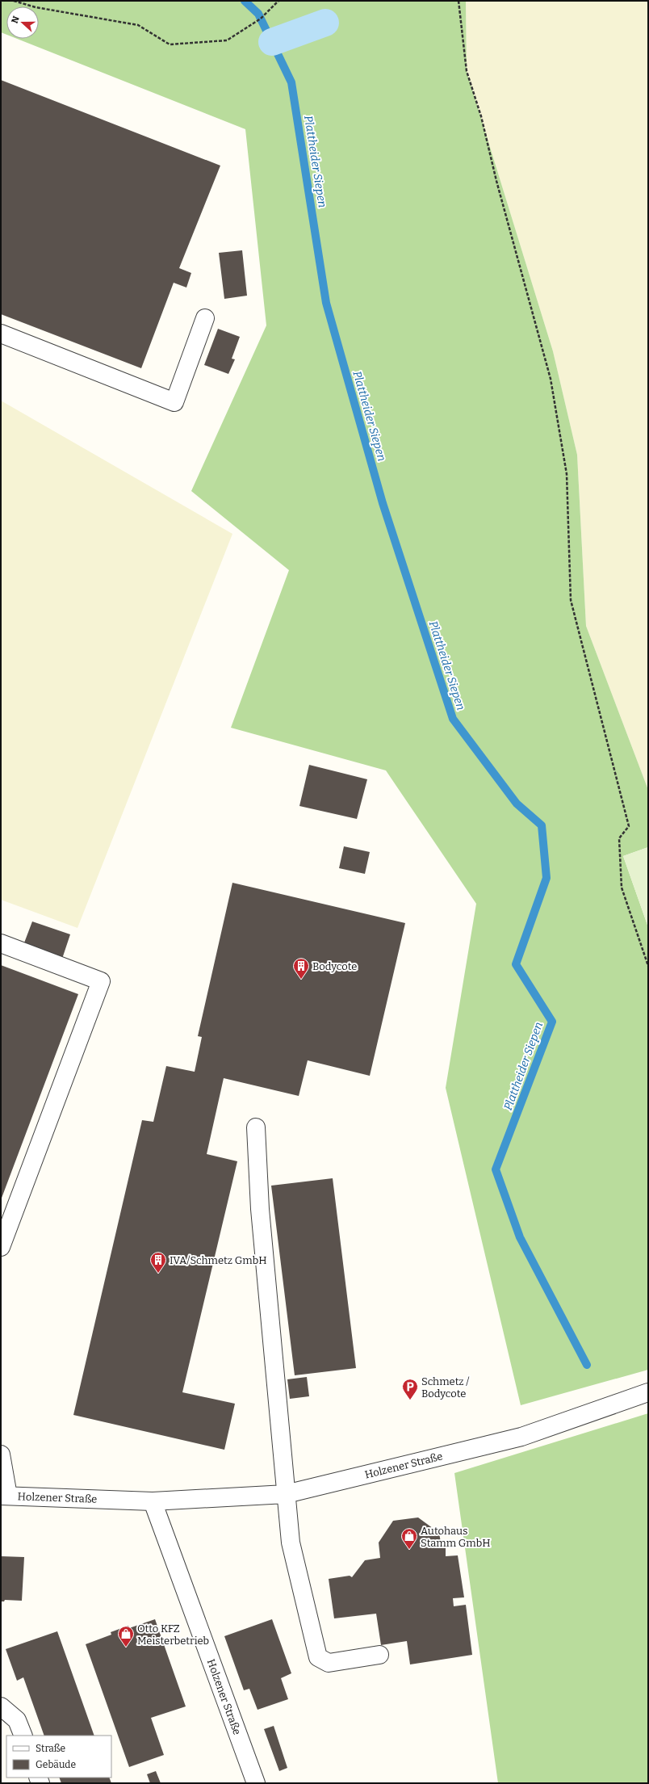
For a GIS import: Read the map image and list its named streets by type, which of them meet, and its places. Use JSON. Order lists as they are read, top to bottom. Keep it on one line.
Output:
{"streets":{"street":["Holzener Straße"]},"water":["Plattheider Siepen"],"places":{"building":["Bodycote","IVA/Schmetz GmbH"],"parking":["Schmetz / Bodycote"],"shop":["Autohaus Stamm GmbH","Otto KFZ Meisterbetrieb"]},"legend":["Straße","Gebäude"],"north":"left"}
